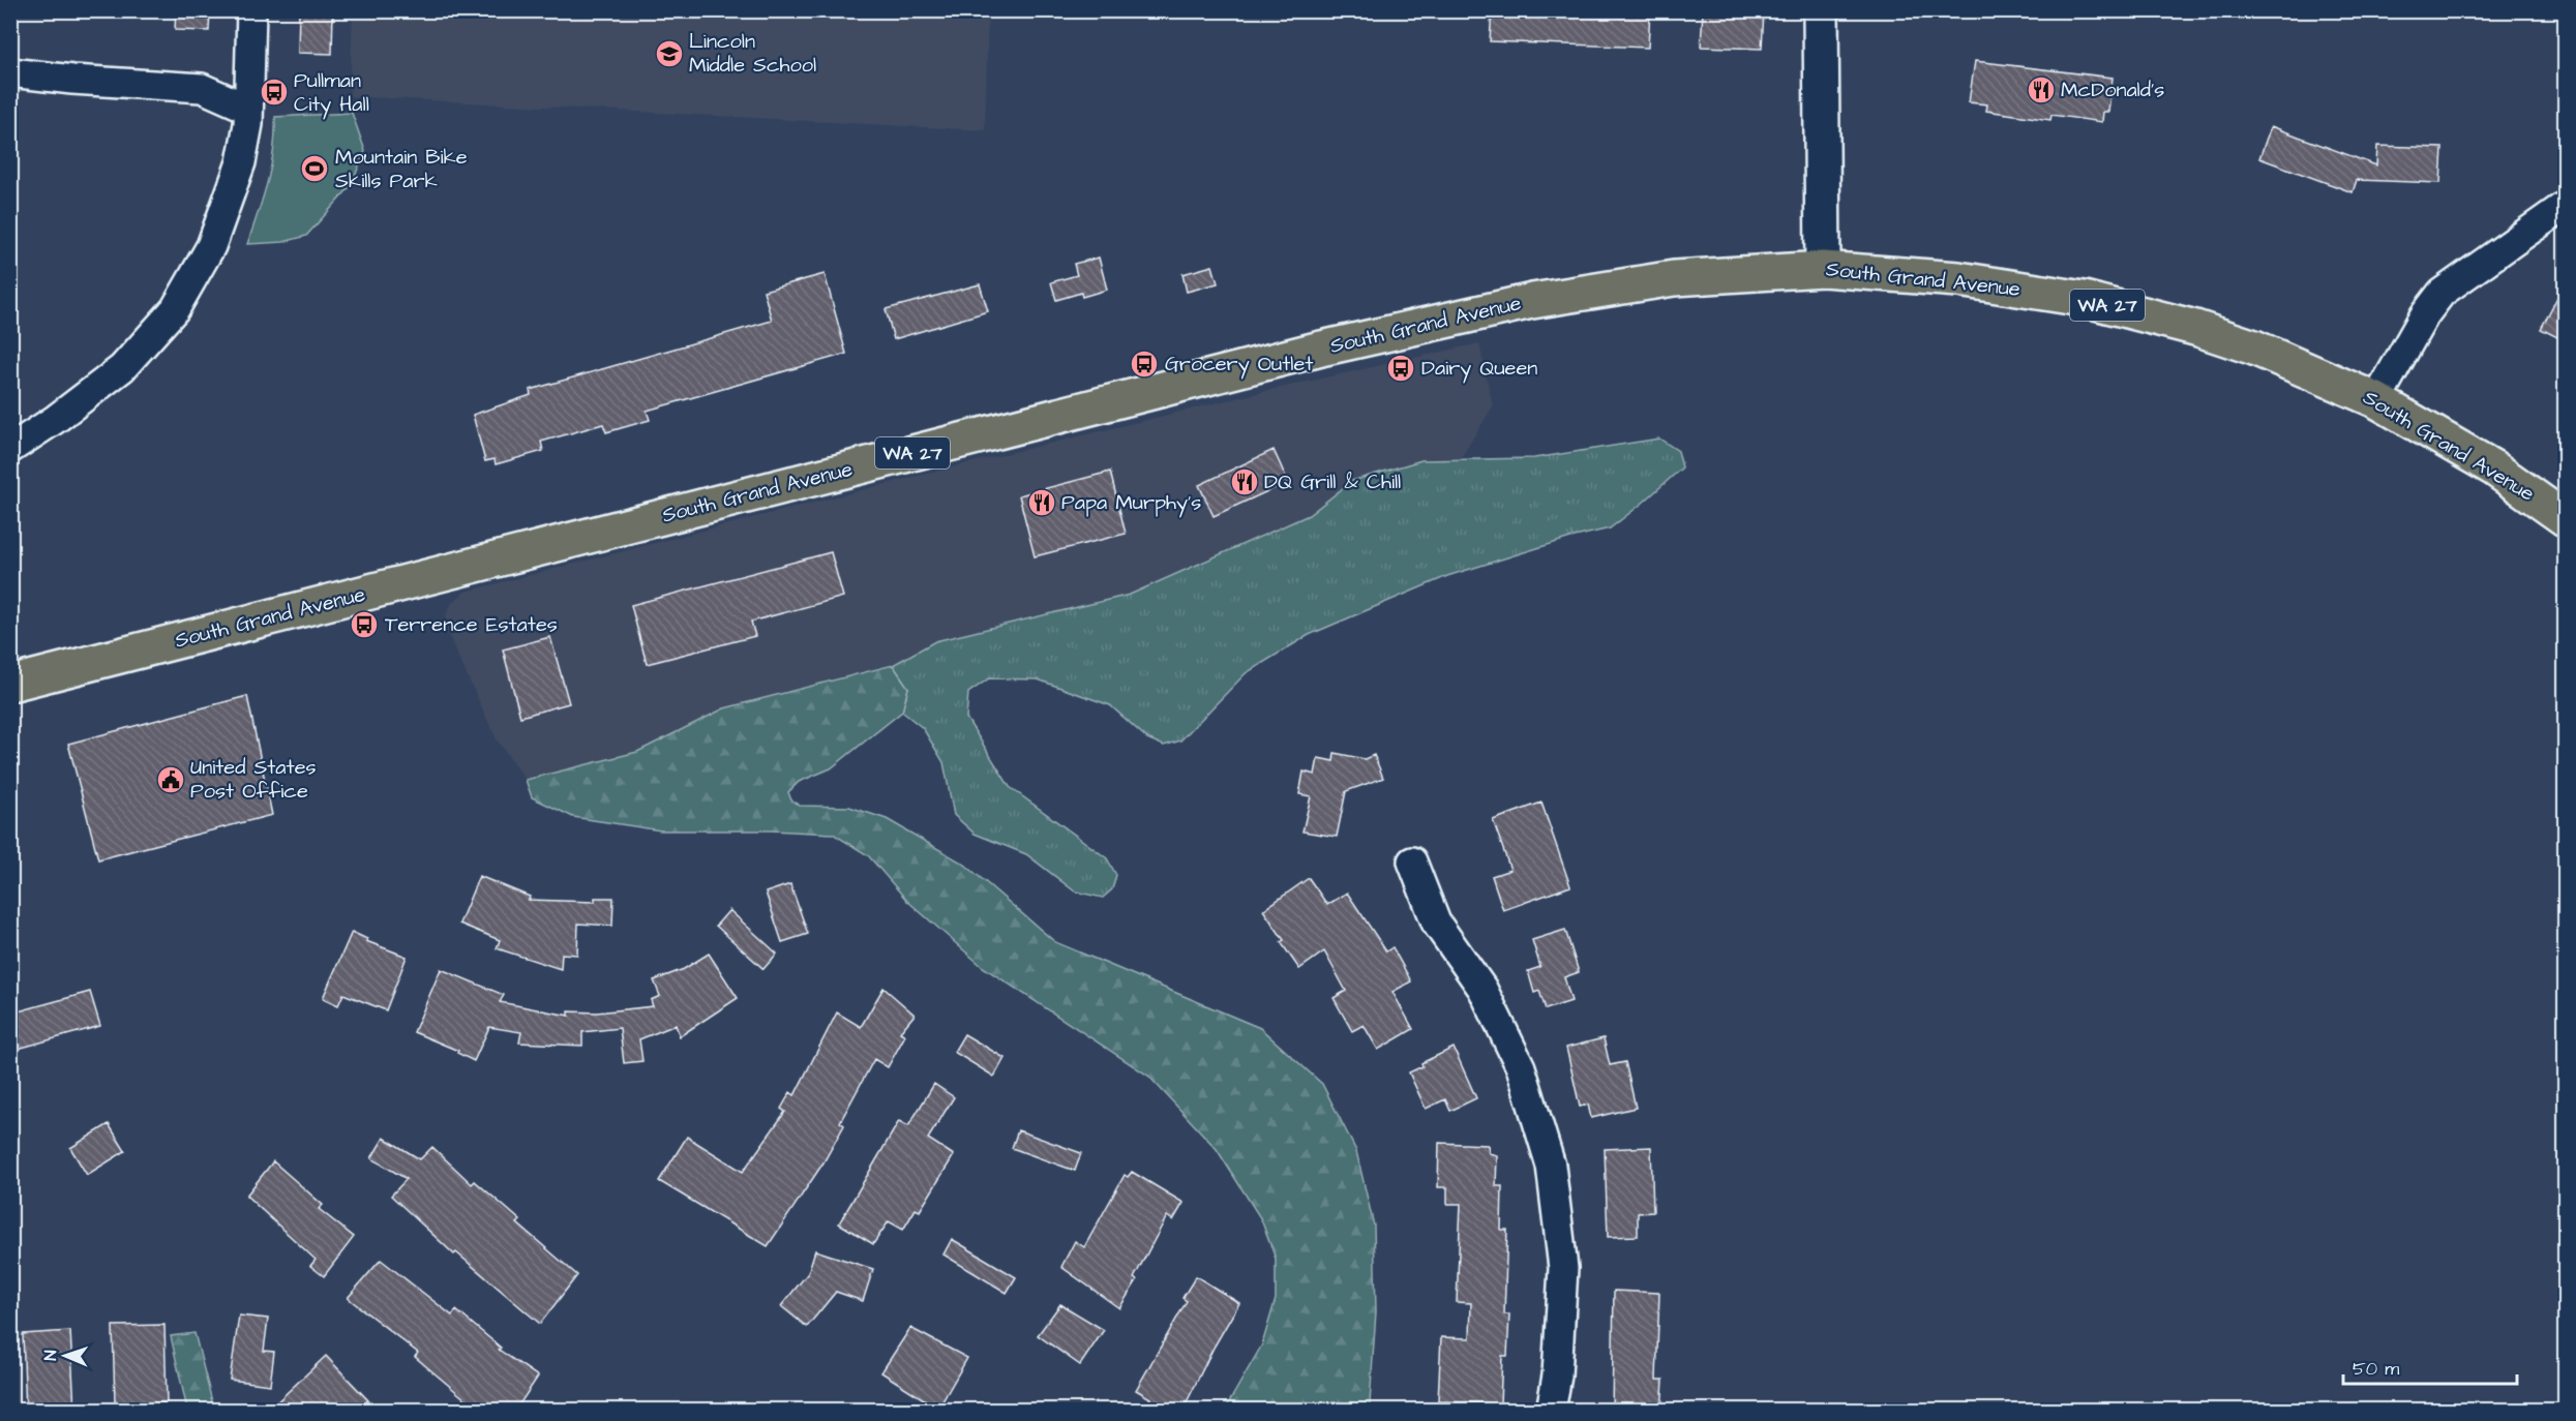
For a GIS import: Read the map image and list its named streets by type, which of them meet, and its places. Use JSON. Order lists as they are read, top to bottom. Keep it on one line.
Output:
{"streets":{"main road":["South Grand Avenue","WA 27"]},"places":{"school or university":["Lincoln Middle School"],"restaurant":["McDonald's","DQ Grill & Chill","Papa Murphy's"],"bus stop":["Pullman City Hall","Grocery Outlet","Dairy Queen","Terrence Estates"],"sports":["Mountain Bike Skills Park"],"public building":["United States Post Office"]},"scale_bar":"50 m","north":"left"}
